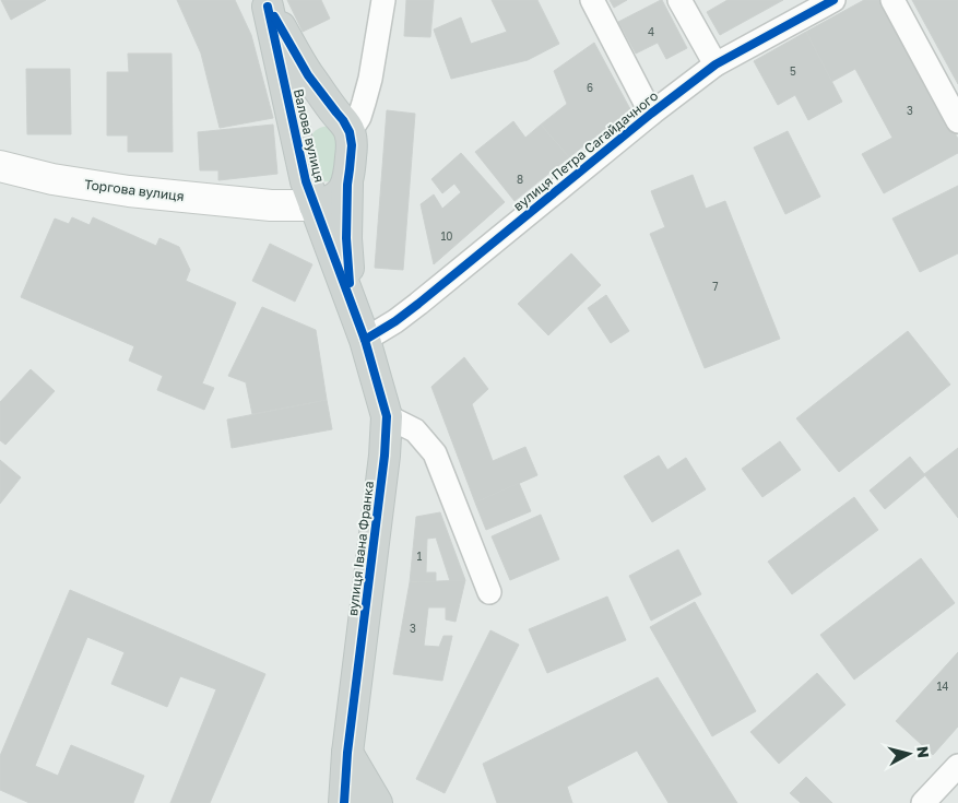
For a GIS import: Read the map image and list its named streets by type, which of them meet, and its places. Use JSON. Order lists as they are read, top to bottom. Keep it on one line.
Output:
{"streets":{"main road":["Валова вулиця","вулиця Івана Франка"],"street":["вулиця Петра Сагайдачного","Торгова вулиця"]},"crossings":[["Валова вулиця","Торгова вулиця"],["Валова вулиця","вулиця Івана Франка"],["вулиця Петра Сагайдачного","вулиця Івана Франка"],["Торгова вулиця","вулиця Івана Франка"]],"house_numbers":["4","5","6","3","8","10","7","1","3","14"],"north":"right"}
